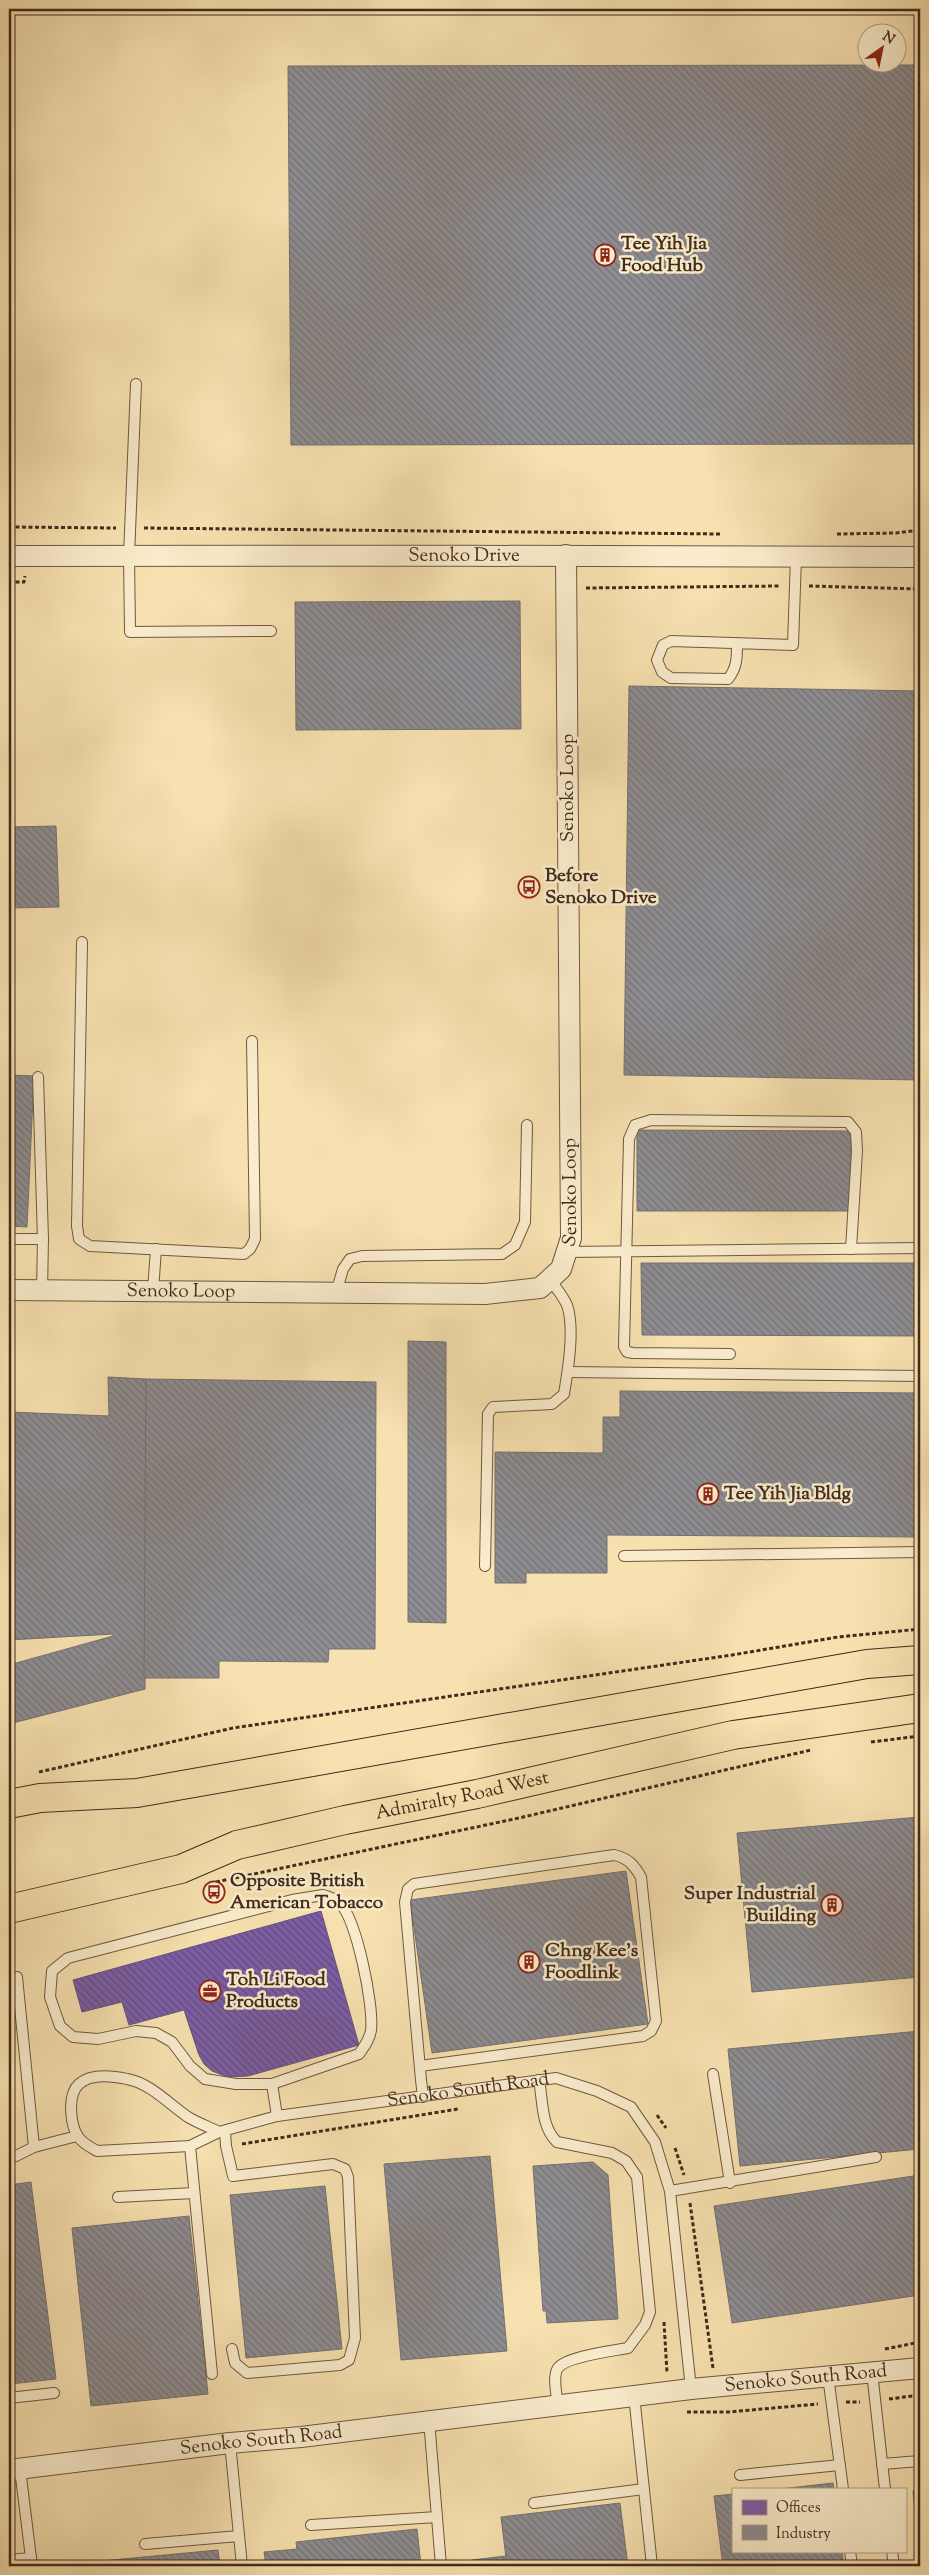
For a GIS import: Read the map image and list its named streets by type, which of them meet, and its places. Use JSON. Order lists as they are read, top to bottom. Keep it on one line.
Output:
{"streets":{"main road":["Admiralty Road West"],"street":["Senoko Drive","Senoko Loop","Senoko South Road"]},"crossings":[["Senoko Drive","Senoko Loop"]],"places":{"building":["Tee Yih Jia Food Hub","Tee Yih Jia Bldg","Super Industrial Building","Chng Kee's Foodlink"],"bus stop":["Before Senoko Drive","Opposite British American Tobacco"],"office":["Toh Li Food Products"]},"legend":["Offices","Industry"],"north":"top right"}
